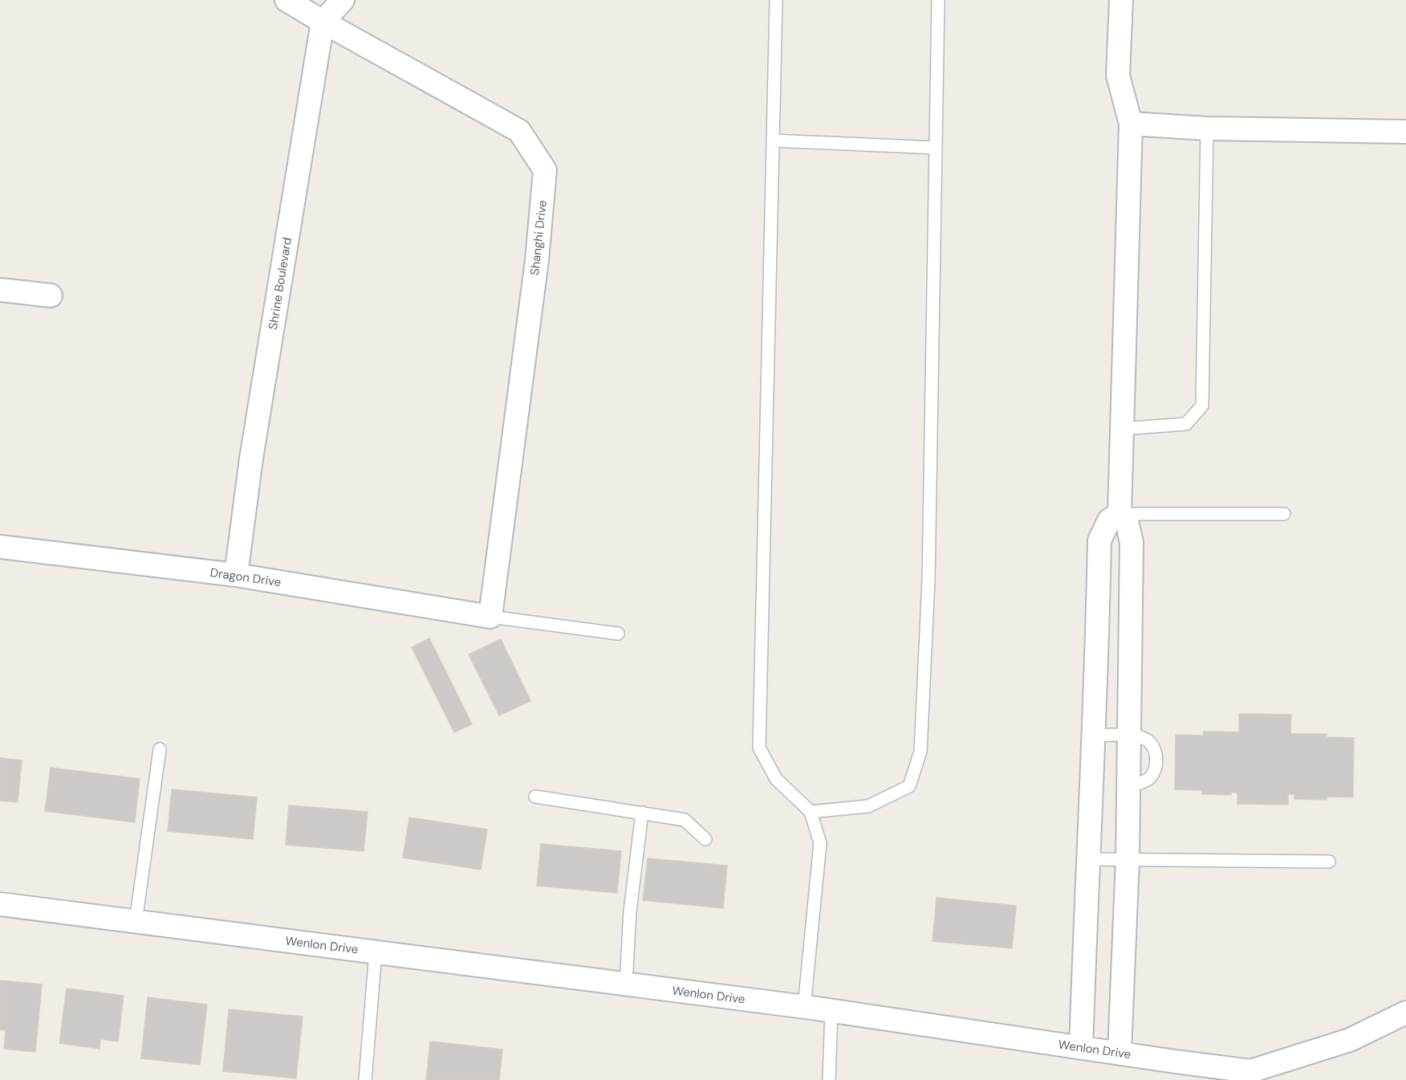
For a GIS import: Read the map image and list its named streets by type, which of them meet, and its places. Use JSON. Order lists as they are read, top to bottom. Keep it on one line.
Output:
{"streets":{"street":["Shanghi Drive","Shrine Boulevard","Dragon Drive","Wenlon Drive"]},"crossings":[["Shanghi Drive","Shrine Boulevard"],["Shanghi Drive","Dragon Drive"],["Shrine Boulevard","Dragon Drive"]]}
